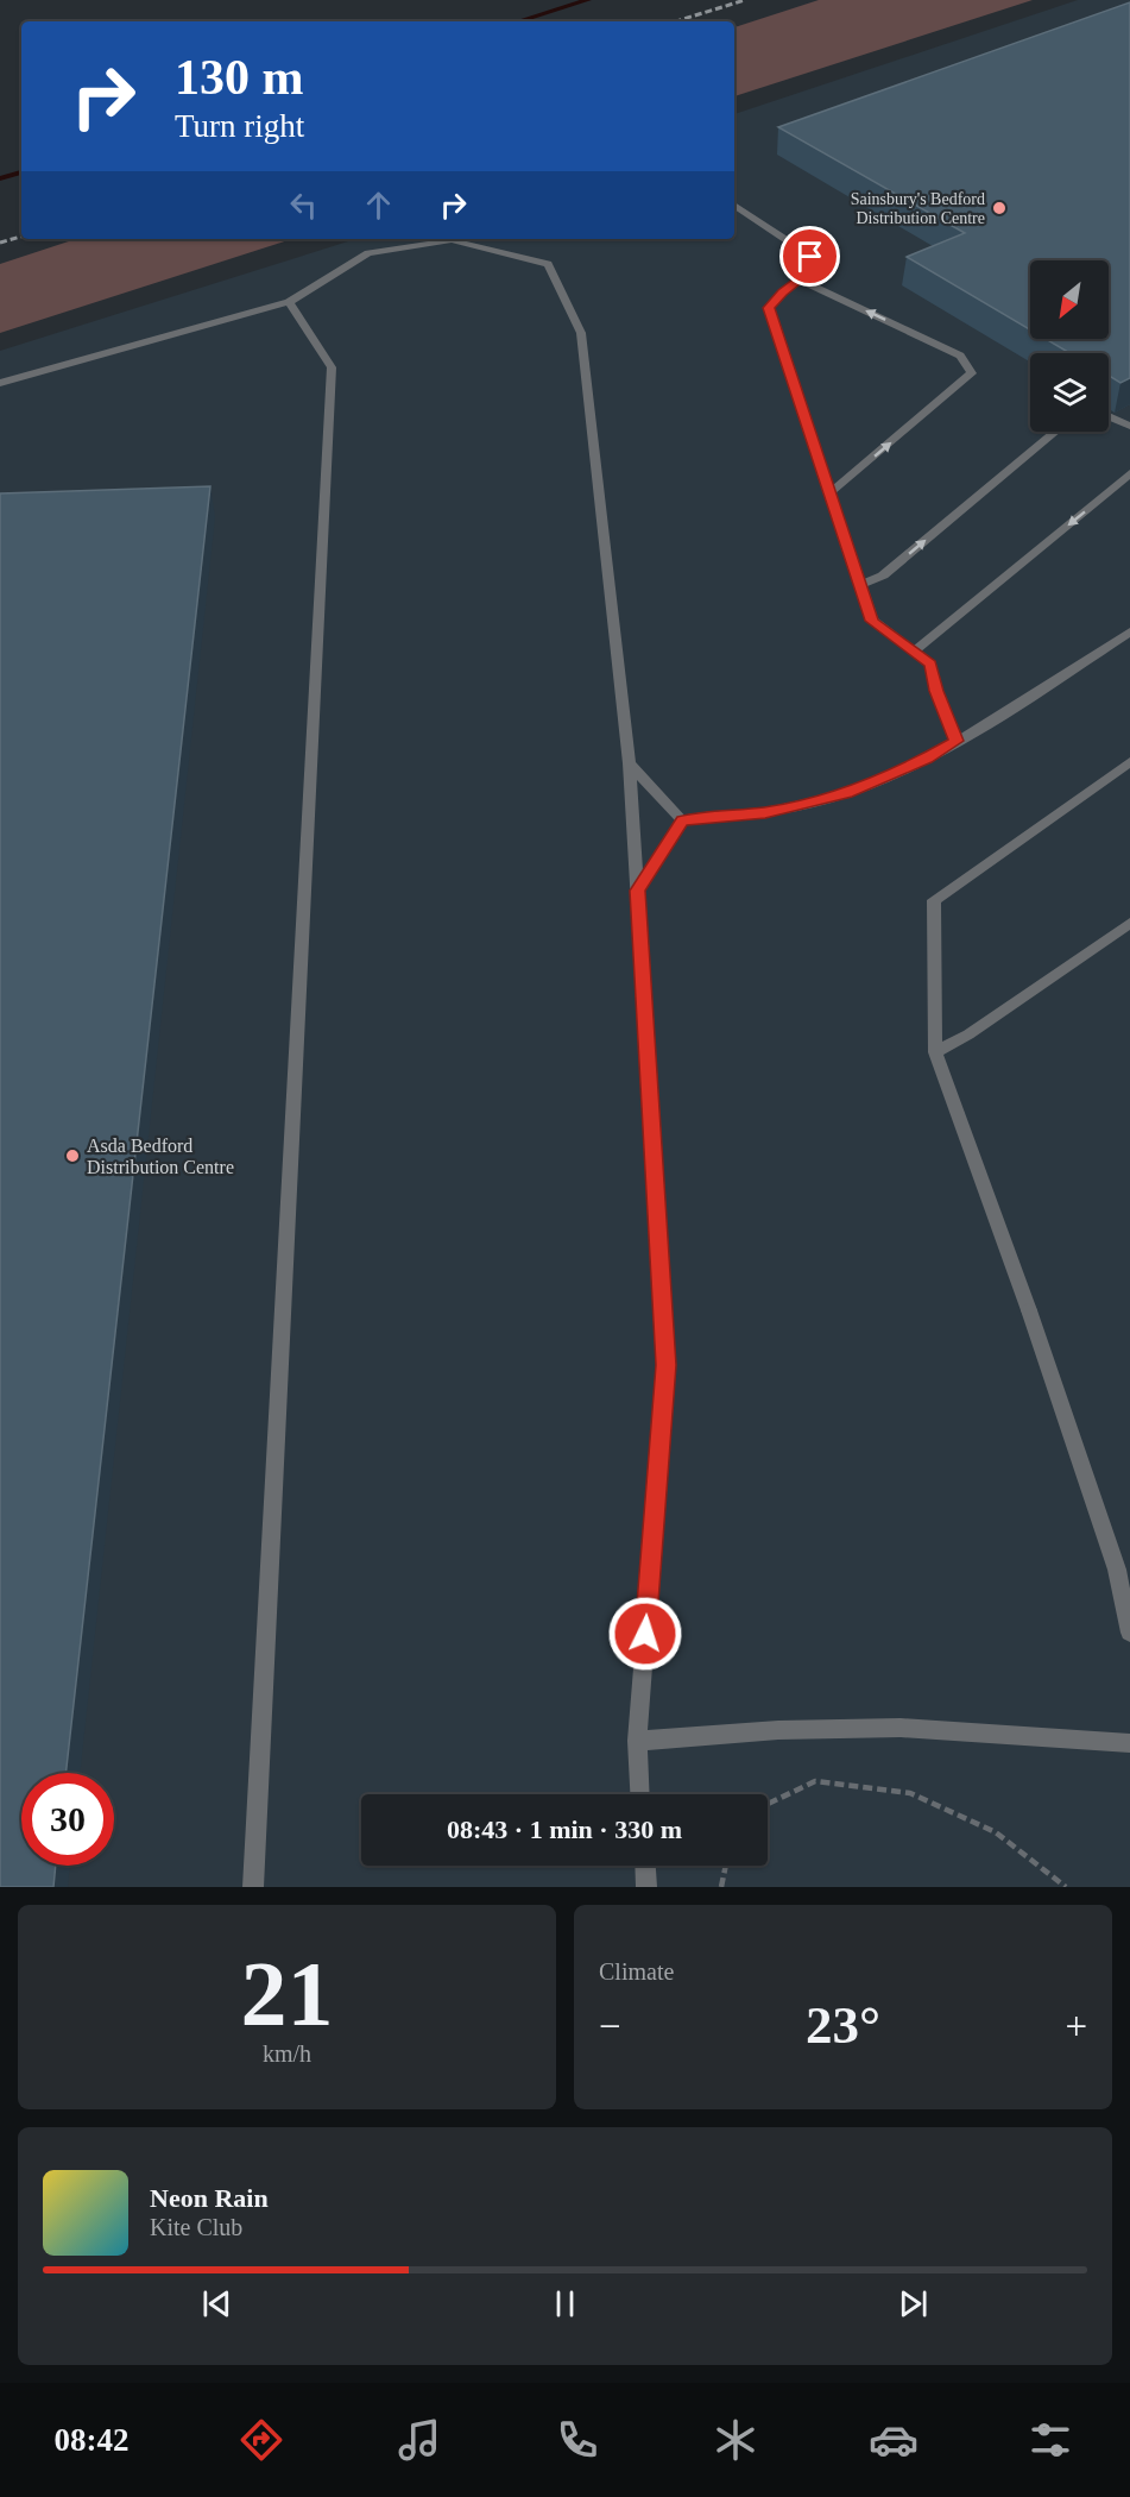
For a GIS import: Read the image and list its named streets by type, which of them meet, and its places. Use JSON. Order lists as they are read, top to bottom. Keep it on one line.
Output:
{"places":["Sainsbury's Bedford Distribution Centre","Asda Bedford Distribution Centre"],"north":"bottom left","page":{"turn":["130 m","Turn right"],"limit":"30","trip":"08:43 · 1 min · 330 m","tile":[["21","km/h"],"Climate"],"heat":["−","23°","+"],"song":["Neon Rain","Kite Club"],"tabs":"08:42"}}
